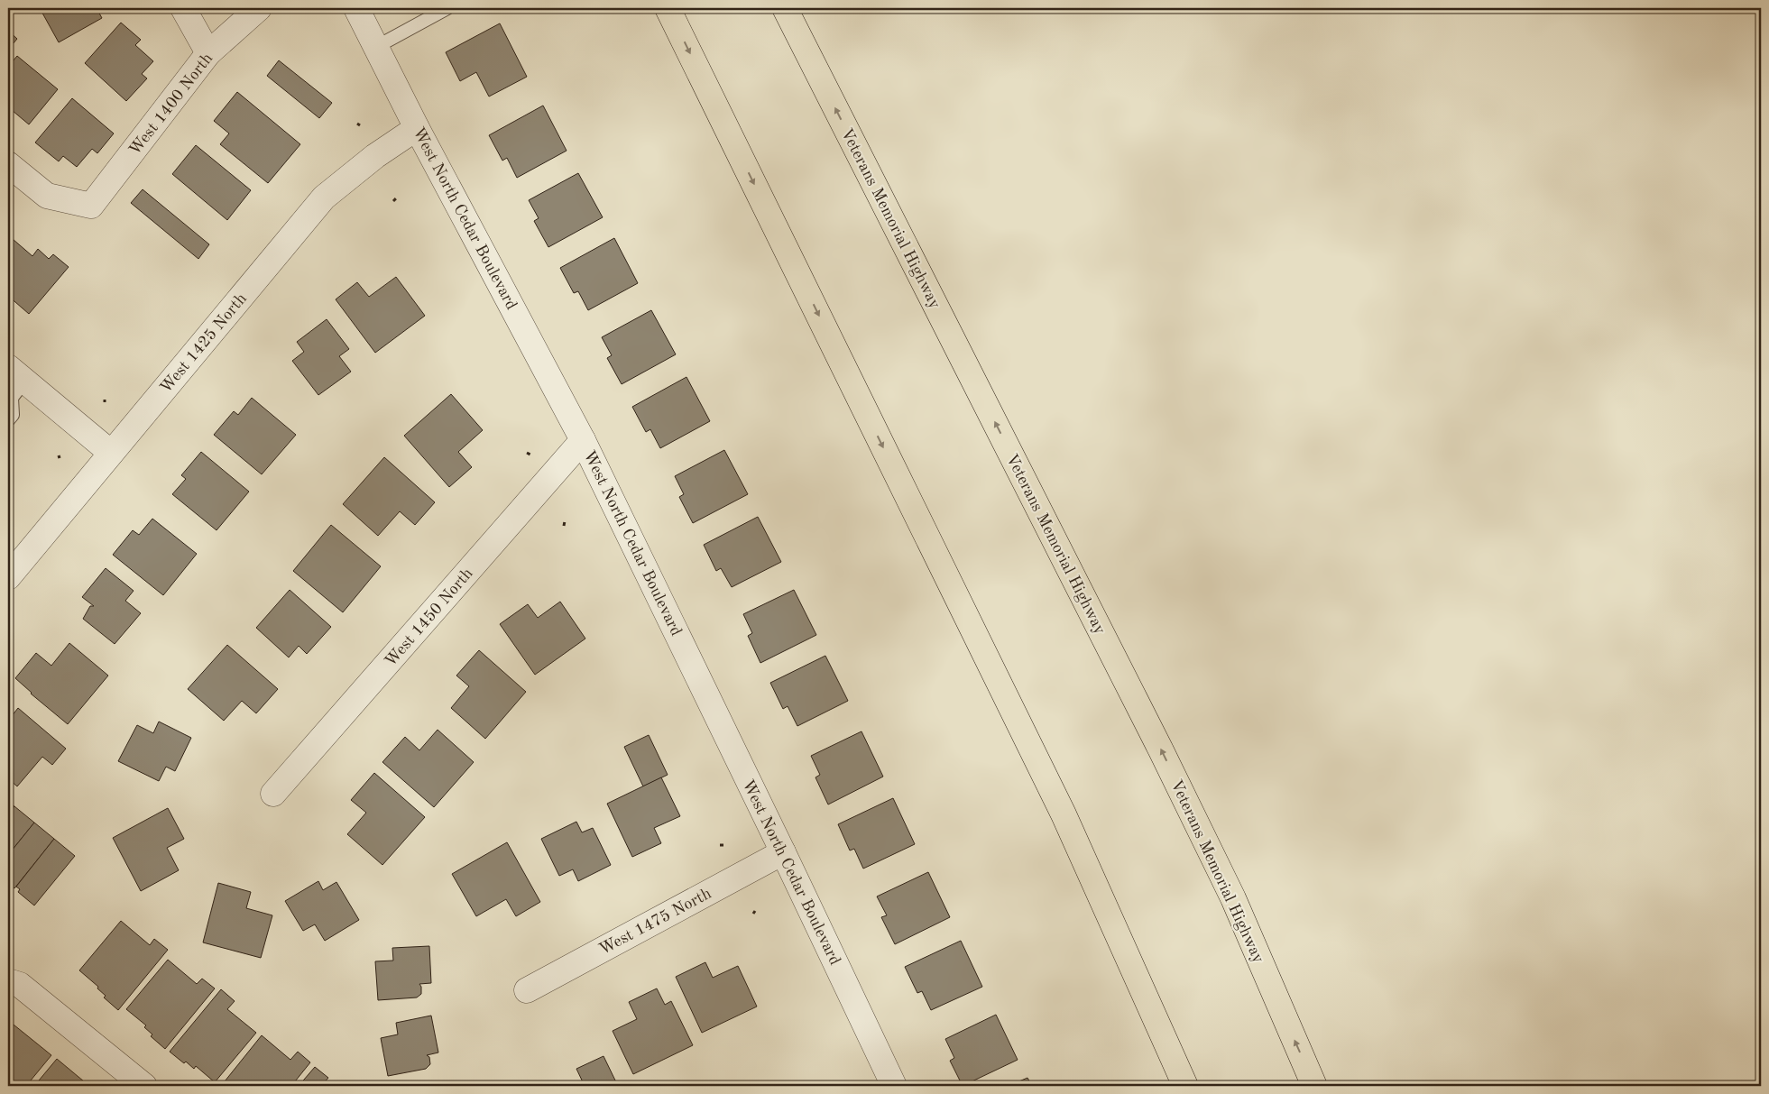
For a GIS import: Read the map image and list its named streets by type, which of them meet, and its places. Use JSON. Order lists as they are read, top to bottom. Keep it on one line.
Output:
{"streets":{"highway":["Veterans Memorial Highway"],"street":["West 1400 North","West North Cedar Boulevard","West 1425 North","West 1450 North","West 1475 North"]},"crossings":[["West North Cedar Boulevard","West 1425 North"],["West North Cedar Boulevard","West 1450 North"],["West North Cedar Boulevard","West 1475 North"]]}
